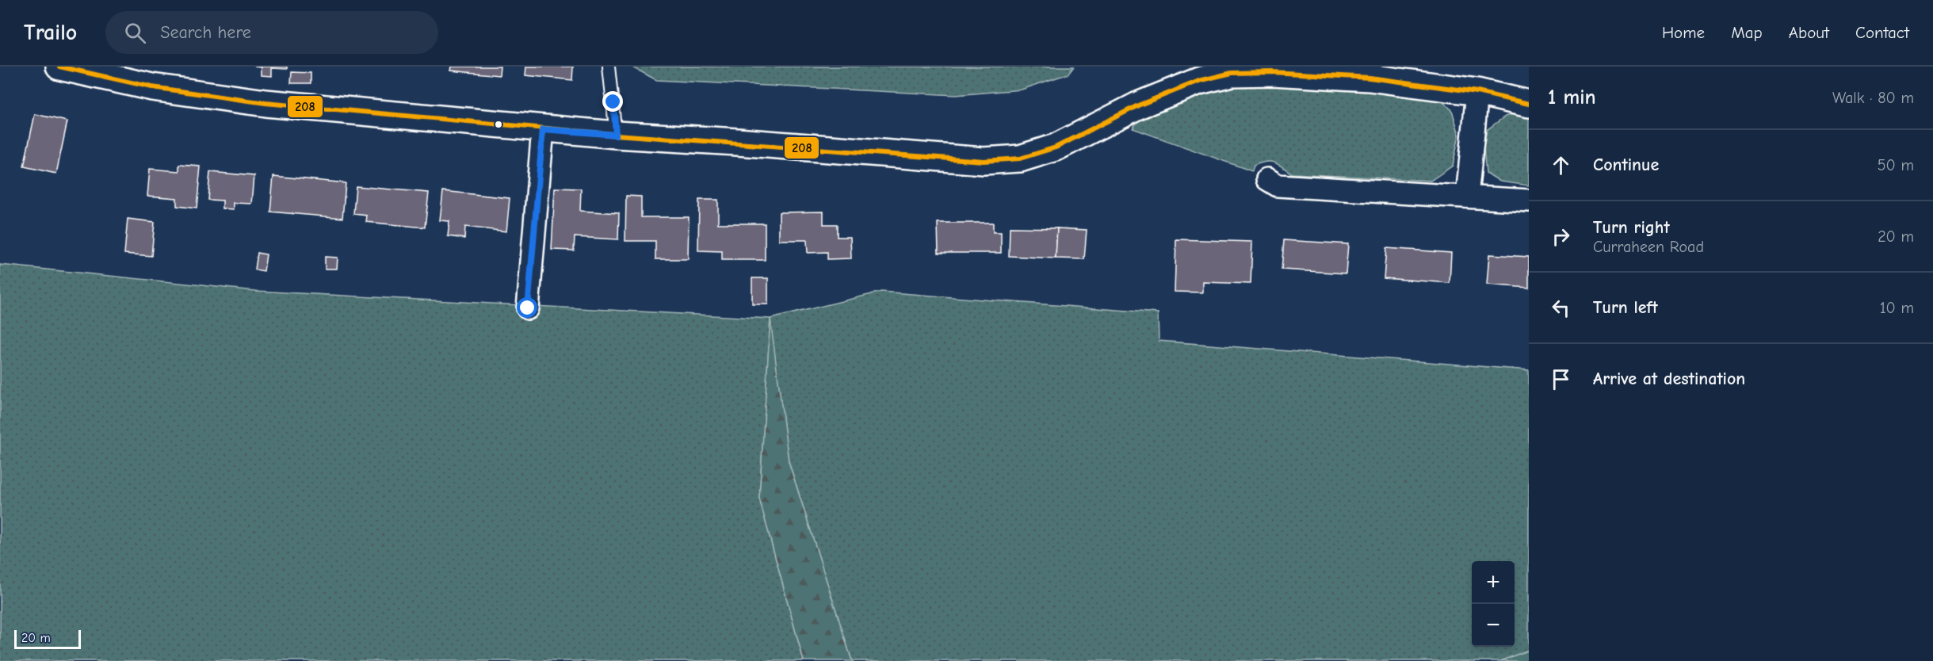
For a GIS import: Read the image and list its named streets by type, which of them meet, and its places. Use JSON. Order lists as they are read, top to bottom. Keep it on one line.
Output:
{"lines":["transit line 208"],"scale_bar":"20 m","page":{"header":"Trailo","search":"Search here","nav":["Home","Map","About","Contact"],"heading":["1 min","Walk · 80 m"],"list":[["Continue","50 m"],["Turn right","Curraheen Road","20 m"],["Turn left","10 m"],"Arrive at destination"],"map_buttons":["+","−"],"scale":"20 m"}}
